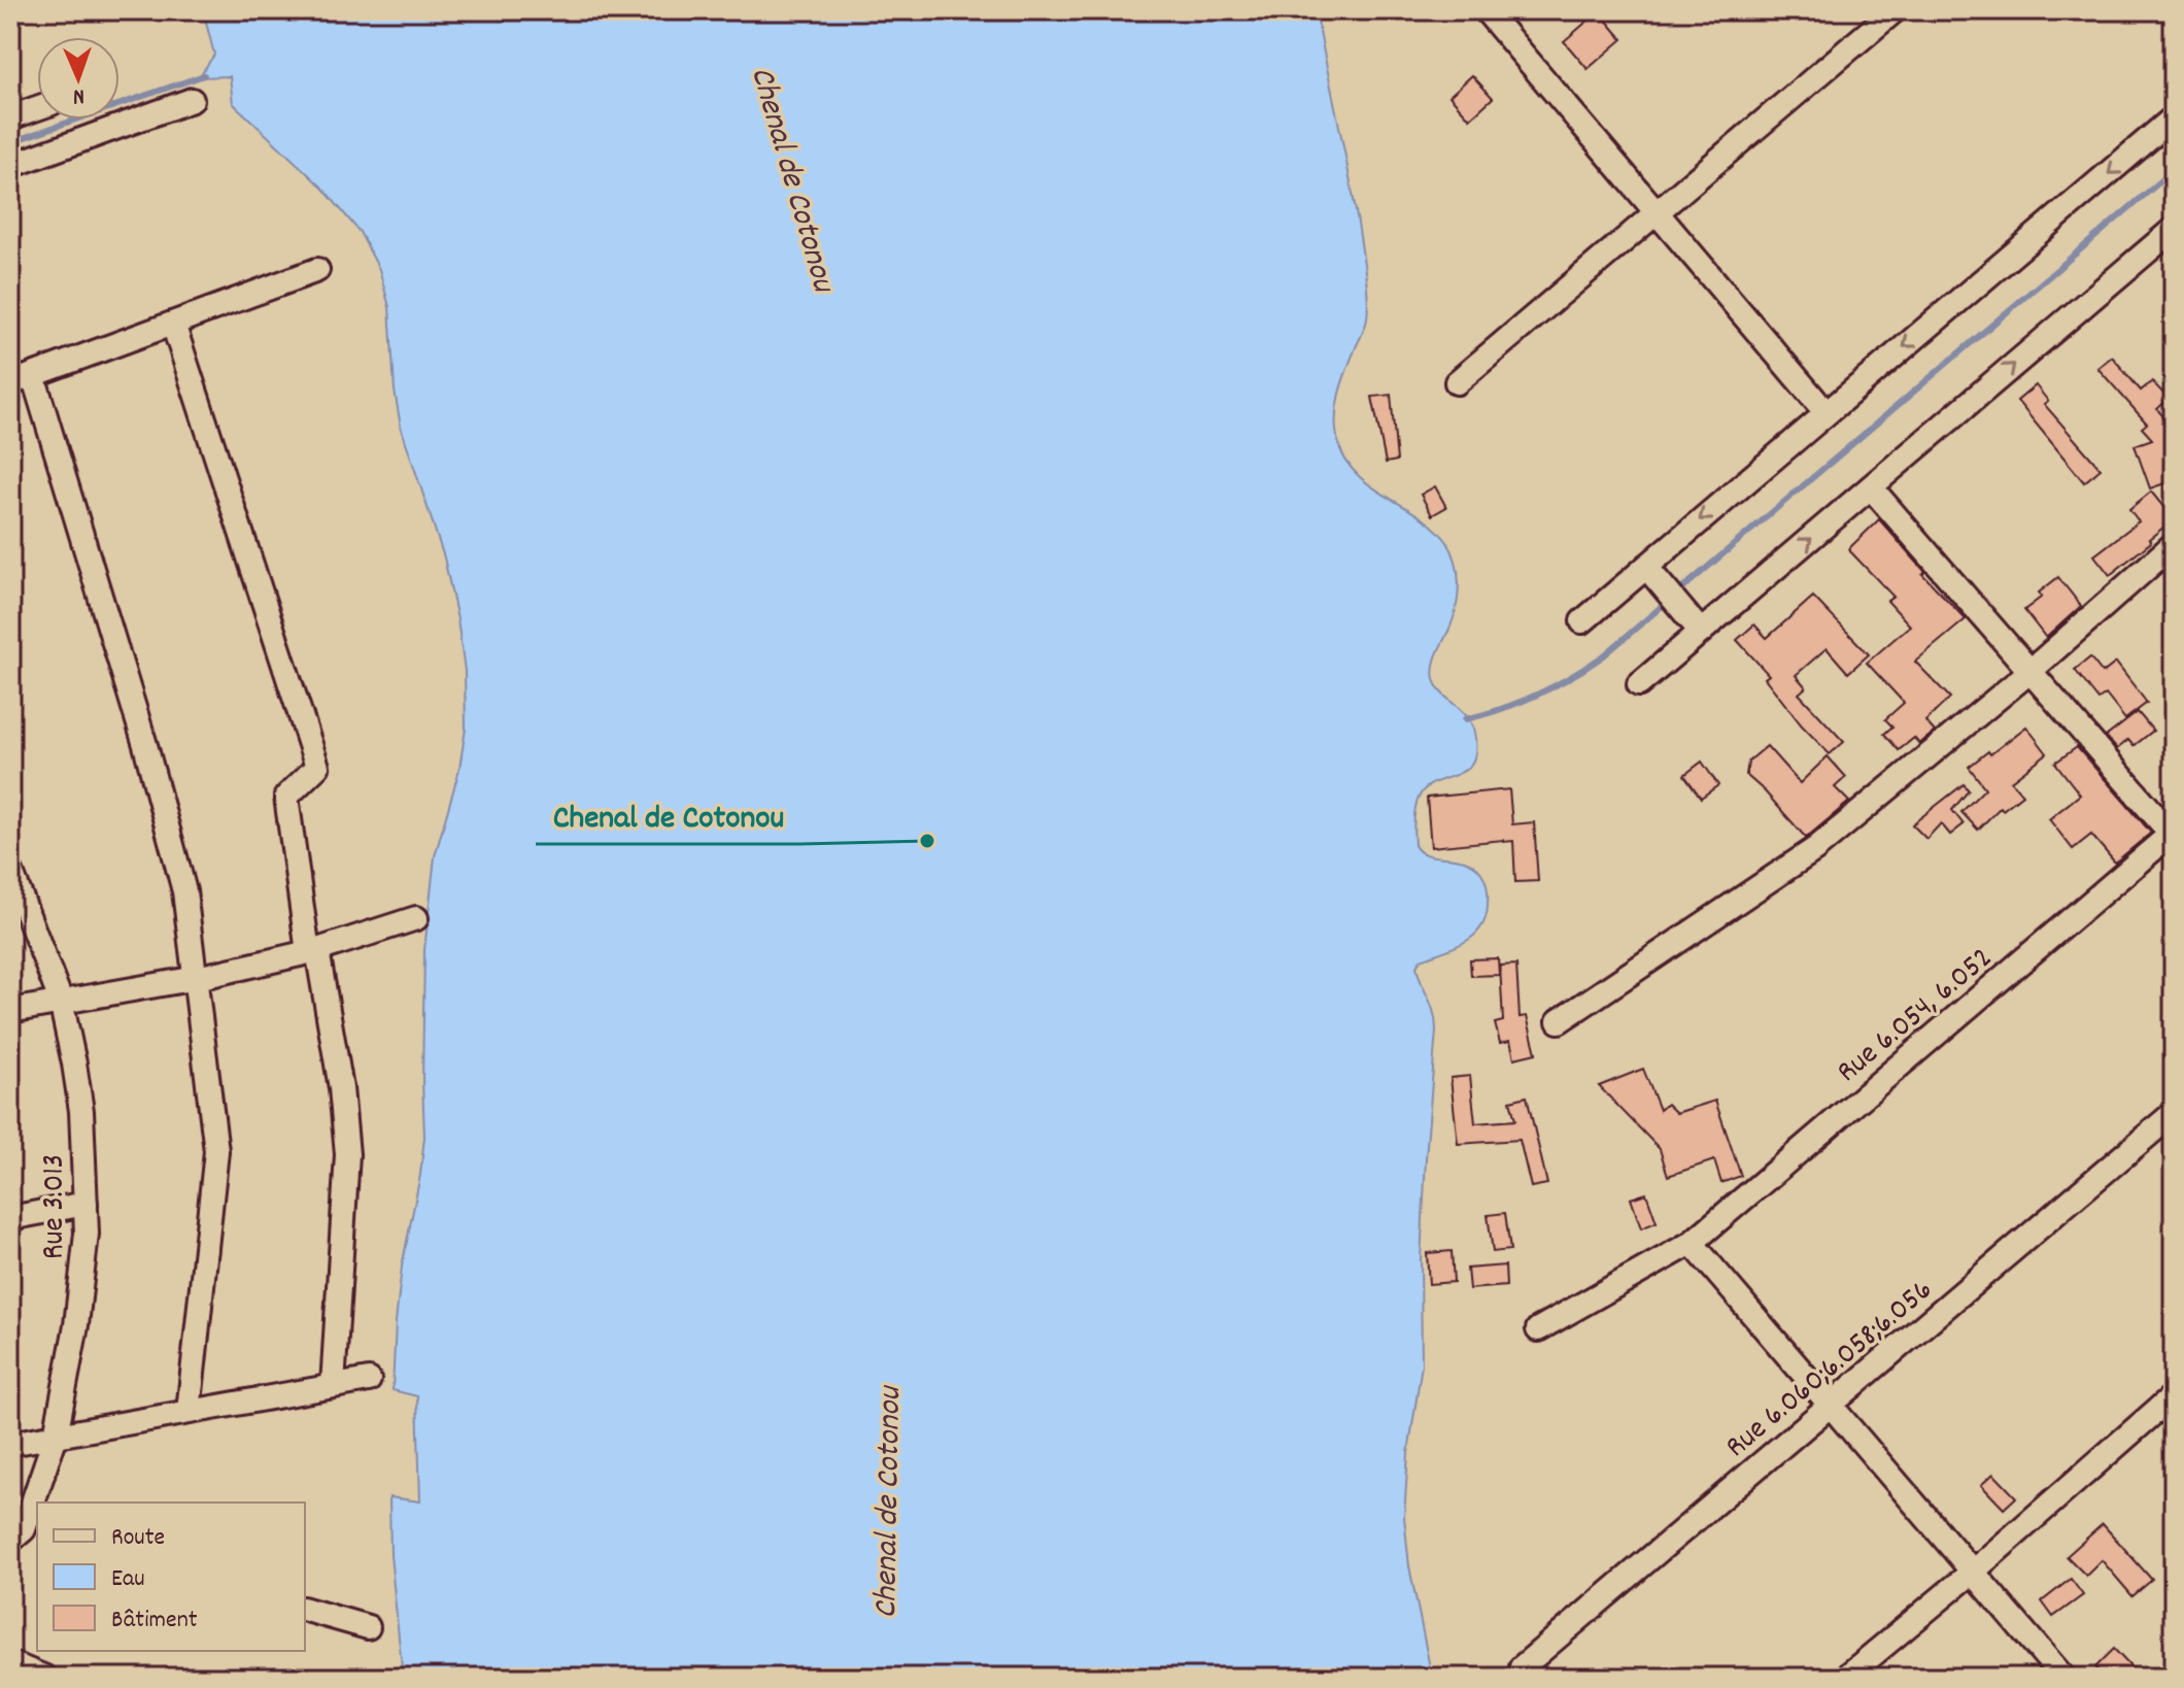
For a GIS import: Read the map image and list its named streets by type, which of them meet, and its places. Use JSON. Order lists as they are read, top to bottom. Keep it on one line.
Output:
{"streets":{"street":["Rue 6.054, 6.052","Rue 3.013","Rue 6.060;6.058;6.056"]},"water":["Chenal de Cotonou"],"places":["Chenal de Cotonou"],"legend":["Route","Eau","Bâtiment"],"north":"bottom"}
